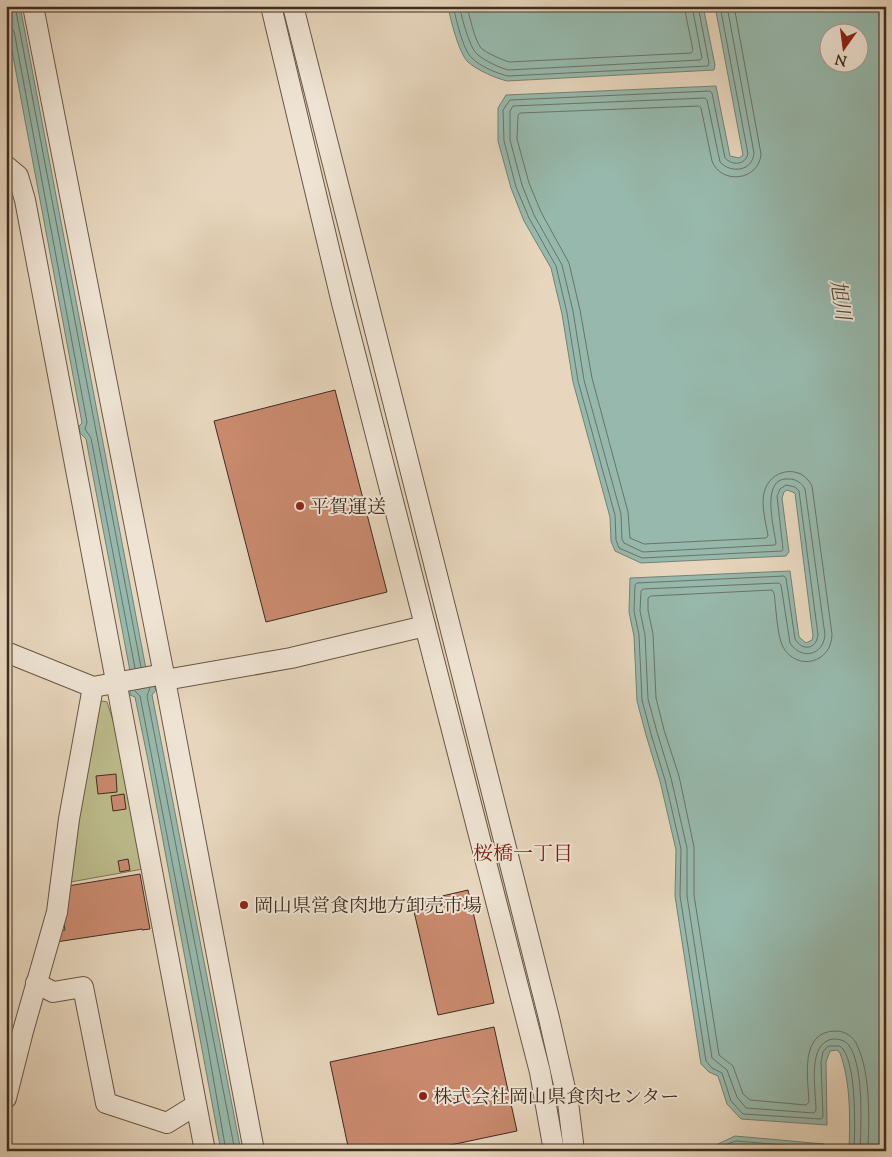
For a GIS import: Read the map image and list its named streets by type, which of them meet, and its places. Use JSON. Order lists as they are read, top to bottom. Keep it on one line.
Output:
{"districts":["桜橋一丁目"],"water":["旭川"],"places":["平賀運送","岡山県営食肉地方卸売市場","株式会社岡山県食肉センター"],"north":"bottom"}
